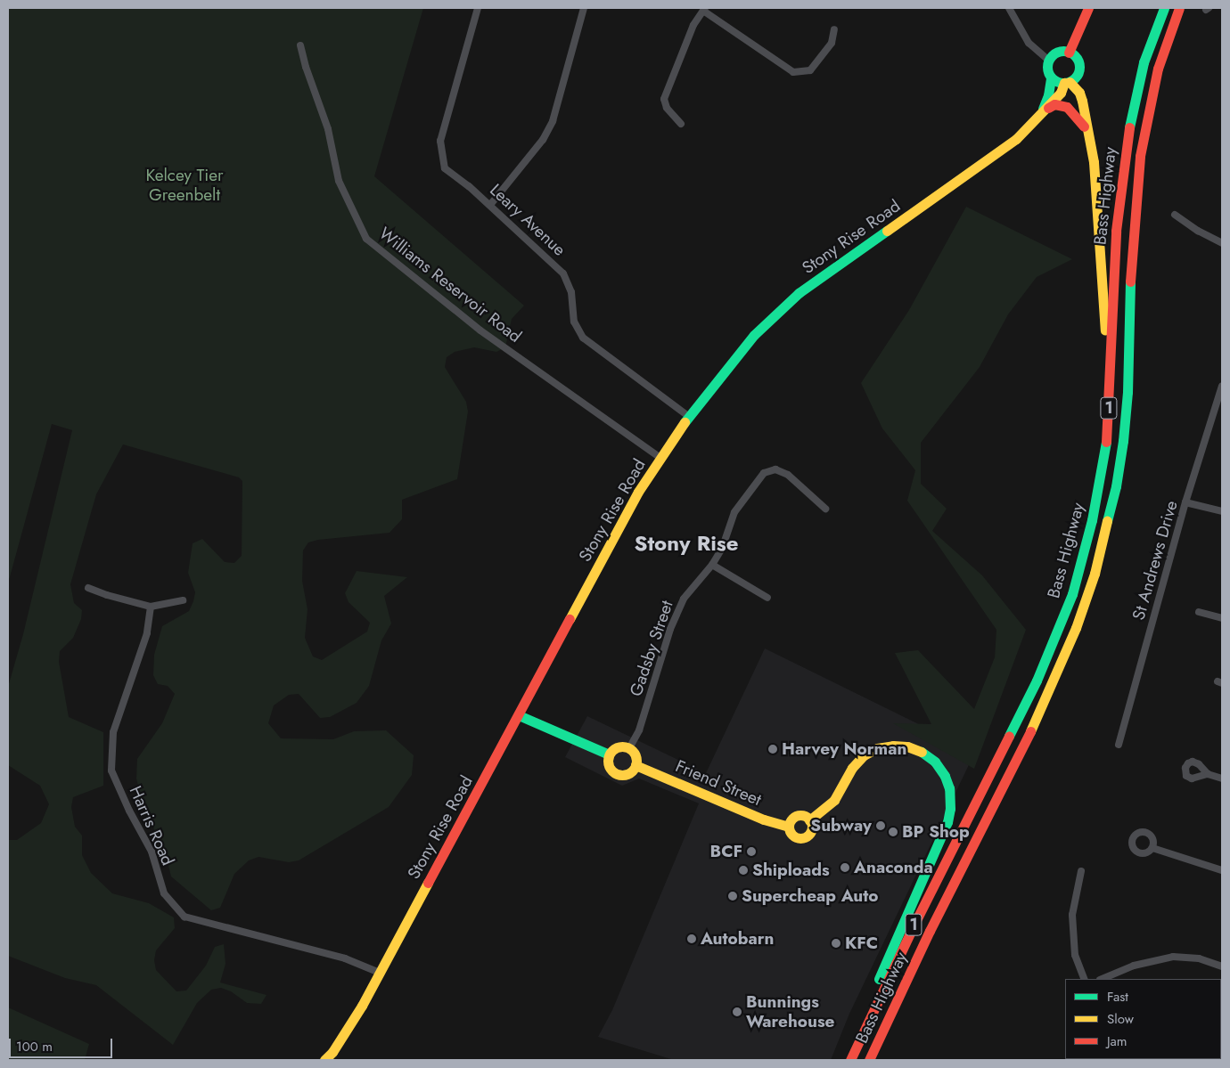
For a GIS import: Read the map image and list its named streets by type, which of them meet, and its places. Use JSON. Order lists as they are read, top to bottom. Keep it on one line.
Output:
{"streets":{"main road":["Bass Highway","Stony Rise Road","1","Friend Street"],"street":["Leary Avenue","Williams Reservoir Road","St Andrews Drive","Gadsby Street","Harris Road"]},"crossings":[["Leary Avenue","Stony Rise Road"],["Stony Rise Road","Williams Reservoir Road"],["Stony Rise Road","Harris Road"],["Gadsby Street","Friend Street"]],"districts":["Stony Rise"],"parks":["Kelcey Tier Greenbelt"],"places":["Harvey Norman","Subway","BP Shop","BCF","Anaconda","Shiploads","Supercheap Auto","Autobarn","KFC","Bunnings Warehouse"],"legend":["Fast","Slow","Jam"],"scale_bar":"100 m"}
